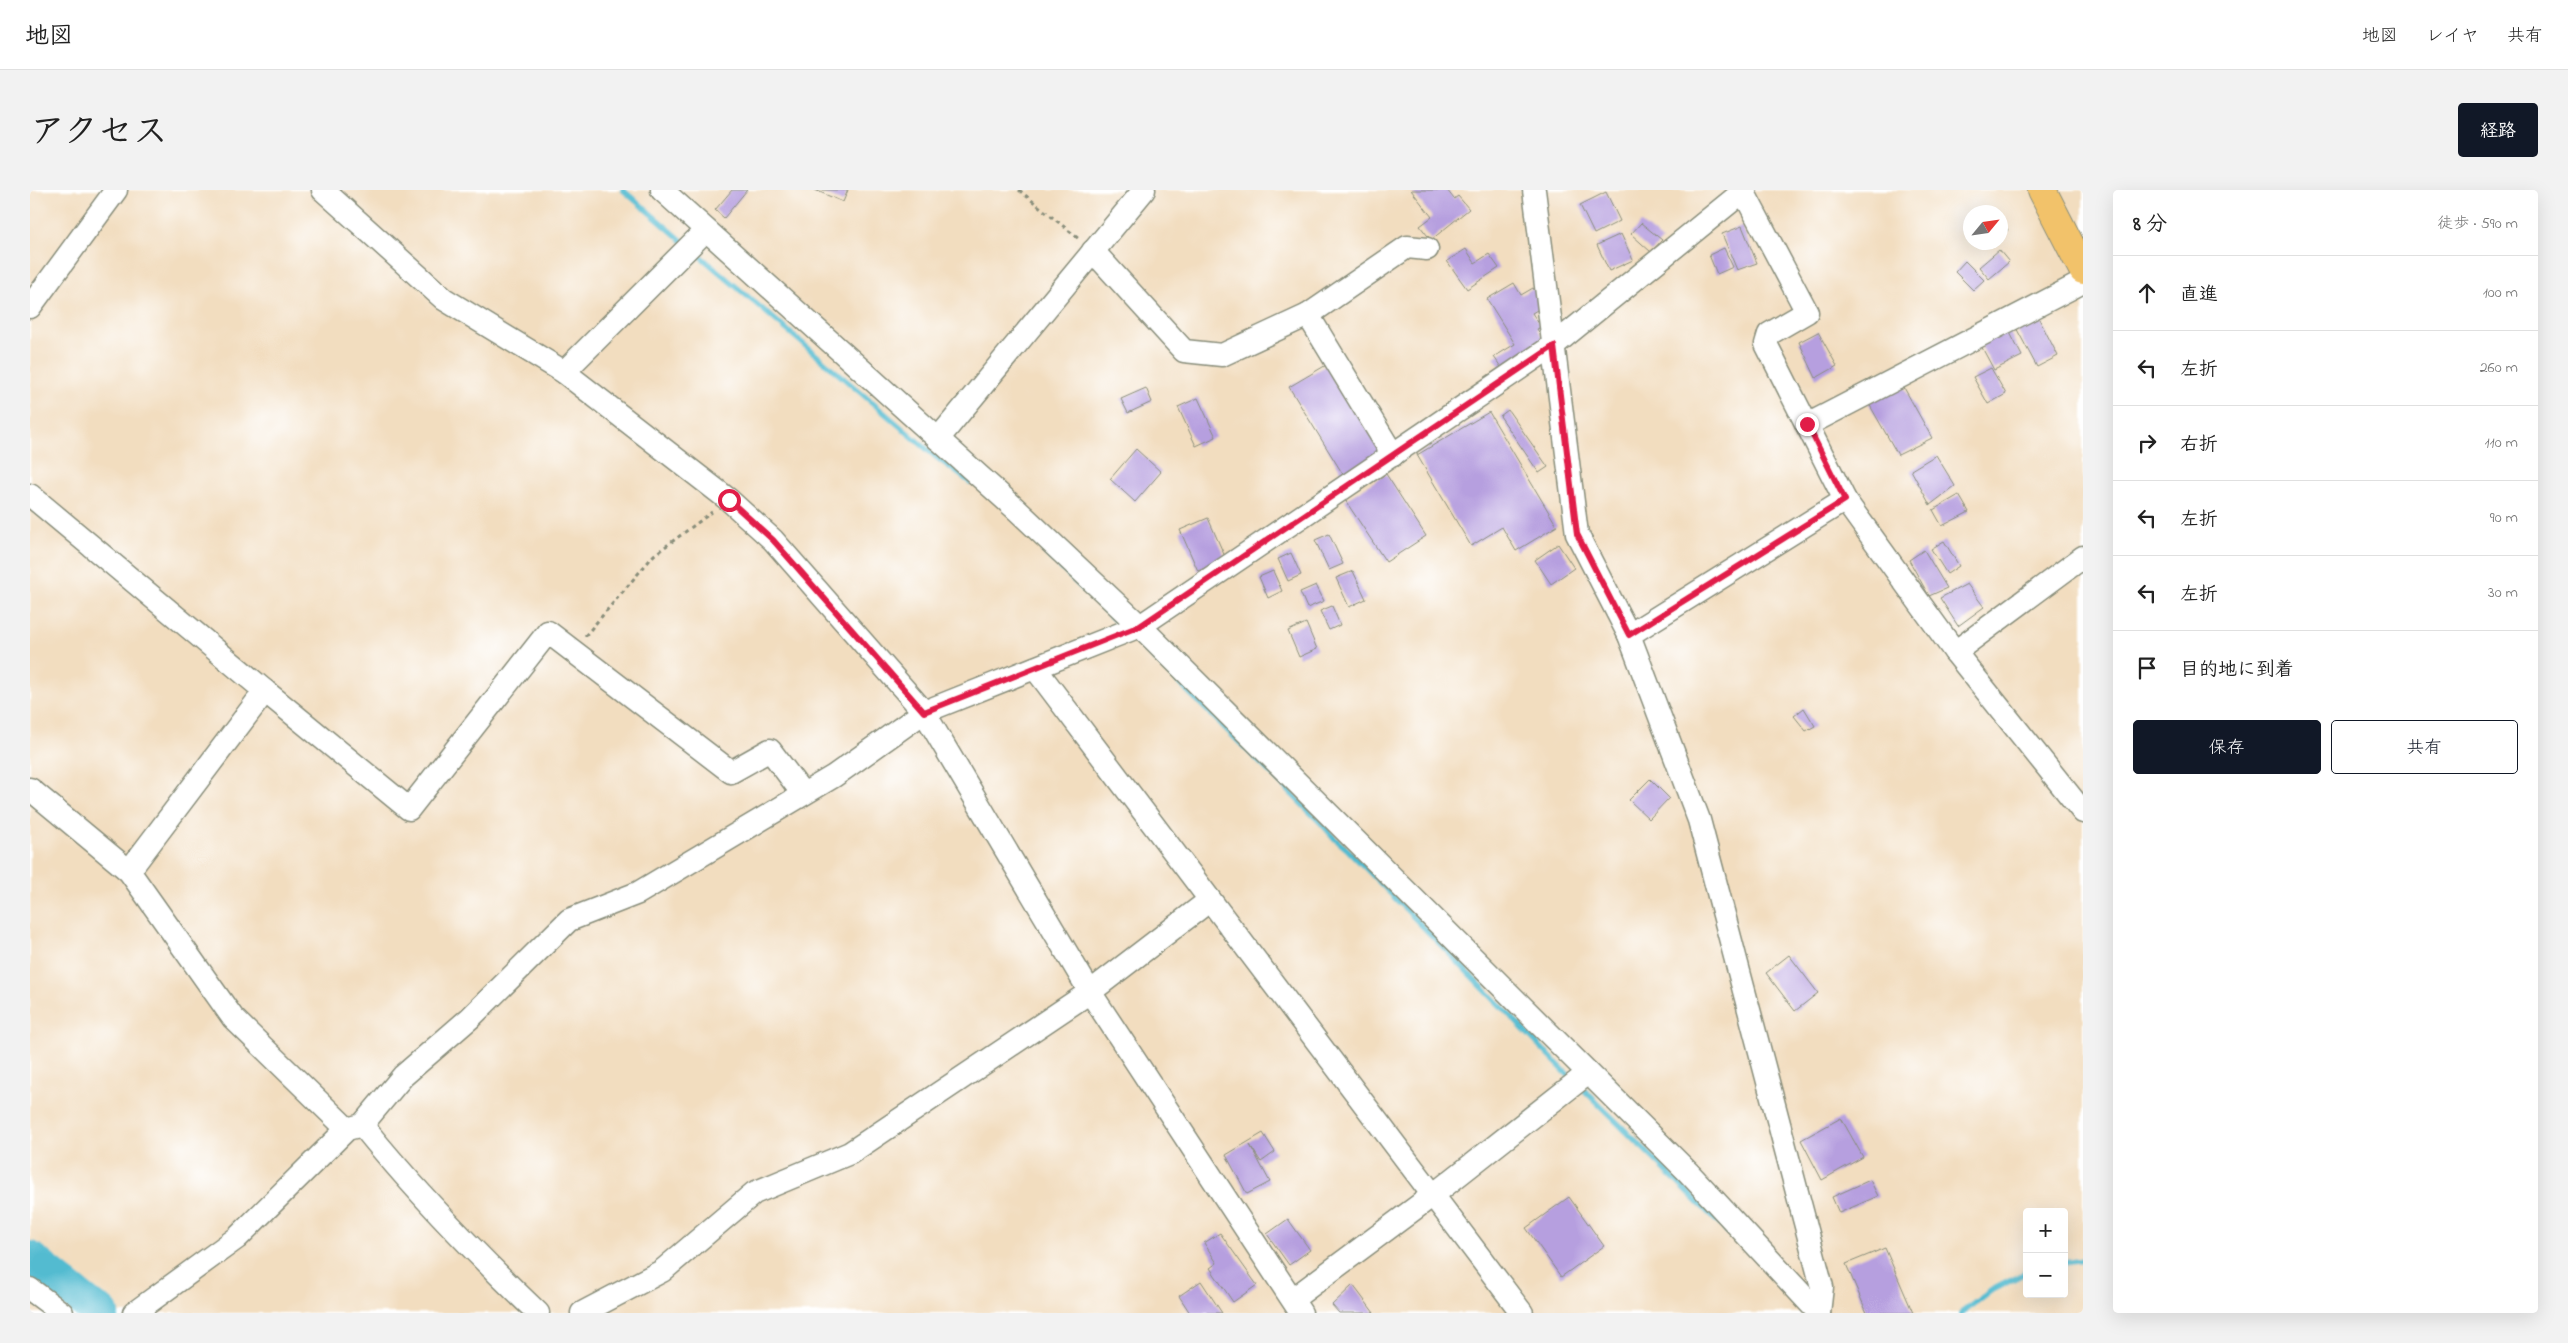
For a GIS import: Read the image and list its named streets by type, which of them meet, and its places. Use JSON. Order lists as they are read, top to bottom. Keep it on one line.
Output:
{"north":"top right","page":{"header":"地図","nav":["地図","レイヤ","共有"],"title":"アクセス","buttons":["経路",["保存","共有"]],"heading":["8 分","徒歩 · 590 m"],"list":[["直進","100 m"],["左折","260 m"],["右折","110 m"],["左折","90 m"],["左折","30 m"],"目的地に到着"],"map_buttons":["+","−"]}}
